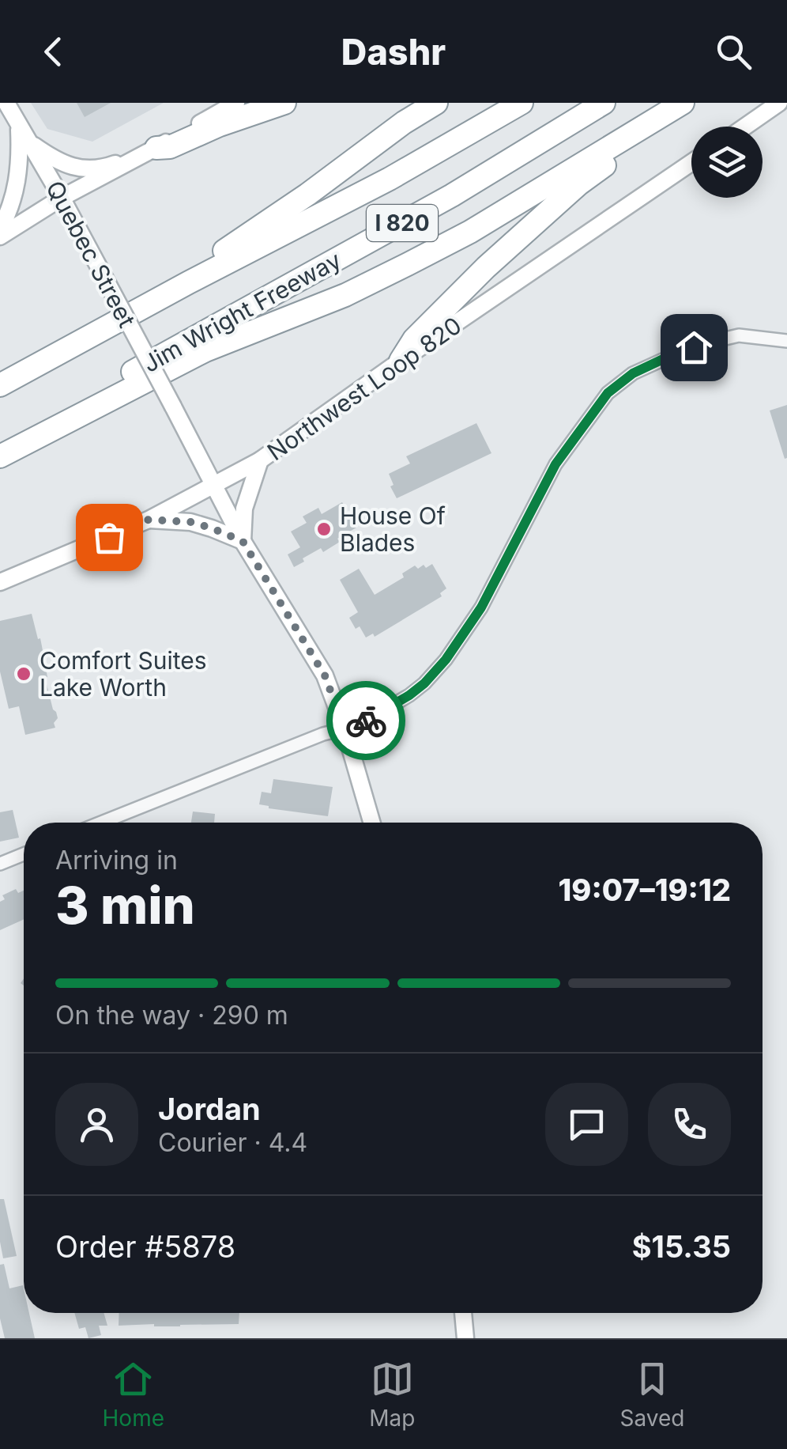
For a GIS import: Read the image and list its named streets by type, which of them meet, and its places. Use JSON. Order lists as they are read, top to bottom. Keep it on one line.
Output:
{"streets":{"highway":["I 820","Jim Wright Freeway"],"main road":["Quebec Street","Northwest Loop 820"]},"crossings":[["Quebec Street","Northwest Loop 820"]],"places":["House Of Blades","Comfort Suites Lake Worth"],"page":{"header":"Dashr","heading":["3 min","Arriving in","19:07–19:12"],"panel":["Jordan","Courier · 4.4","Order #5878","$15.35"],"bar":"On the way · 290 m","tabs":["Home","Map","Saved"]}}
